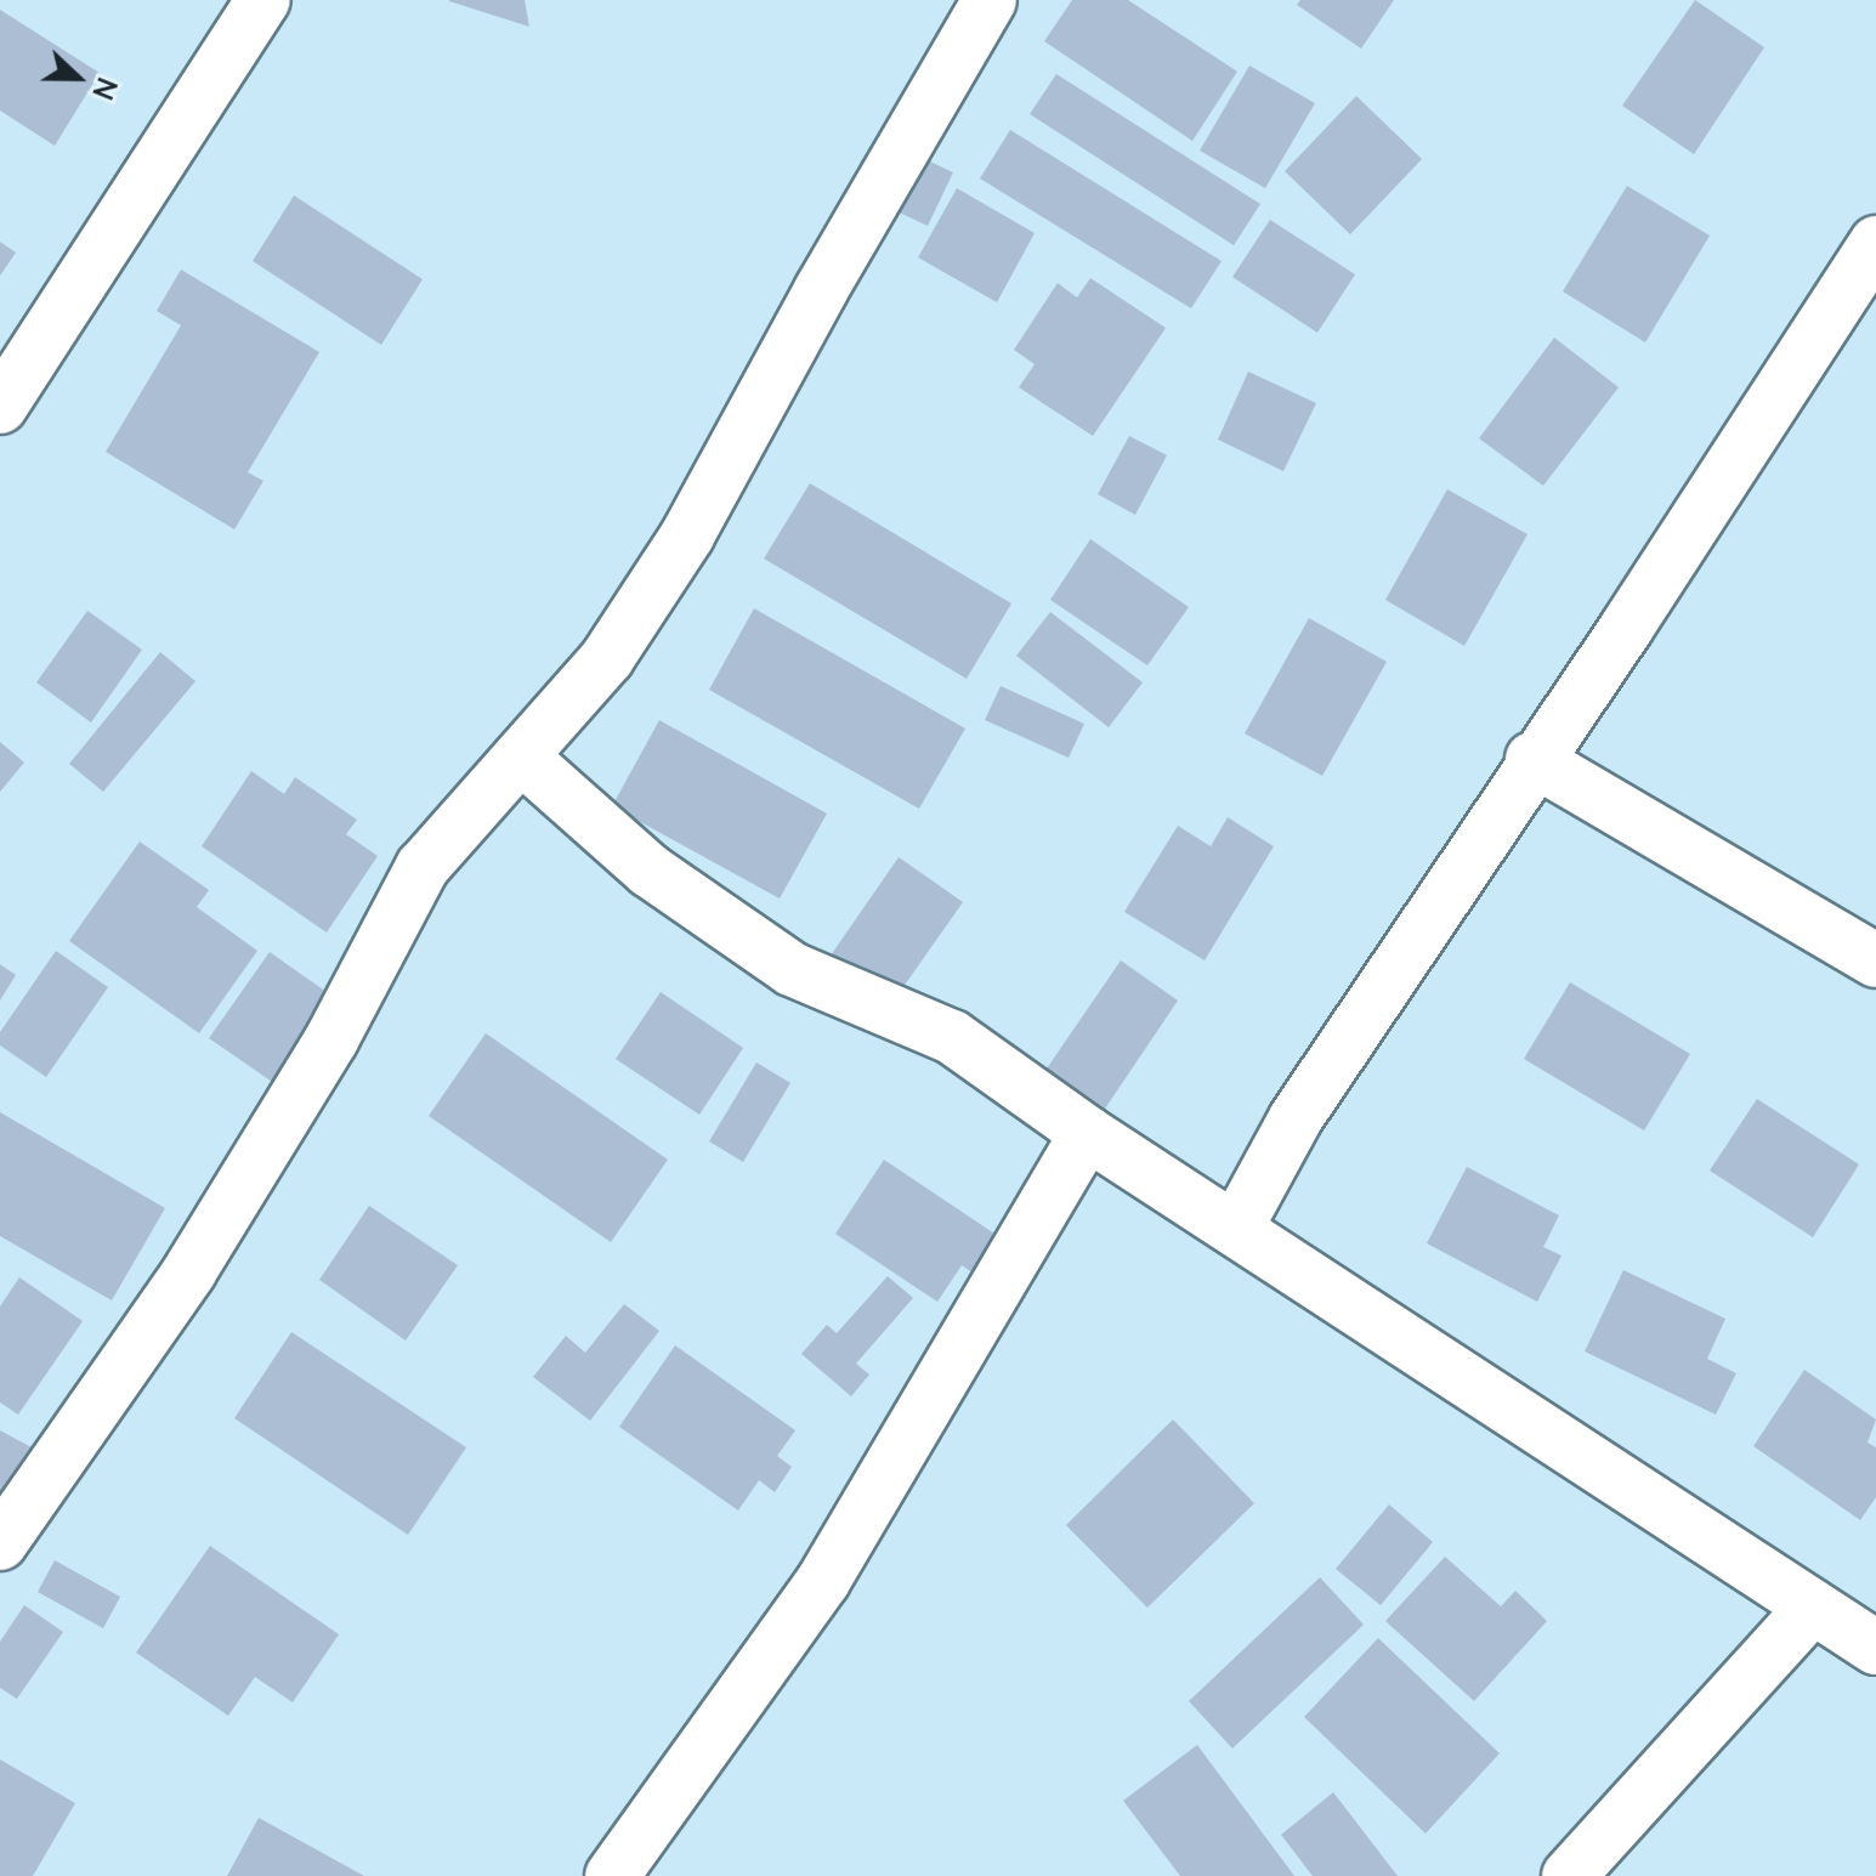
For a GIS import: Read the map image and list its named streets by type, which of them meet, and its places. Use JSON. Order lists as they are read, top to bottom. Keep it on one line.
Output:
{"north":"right"}
